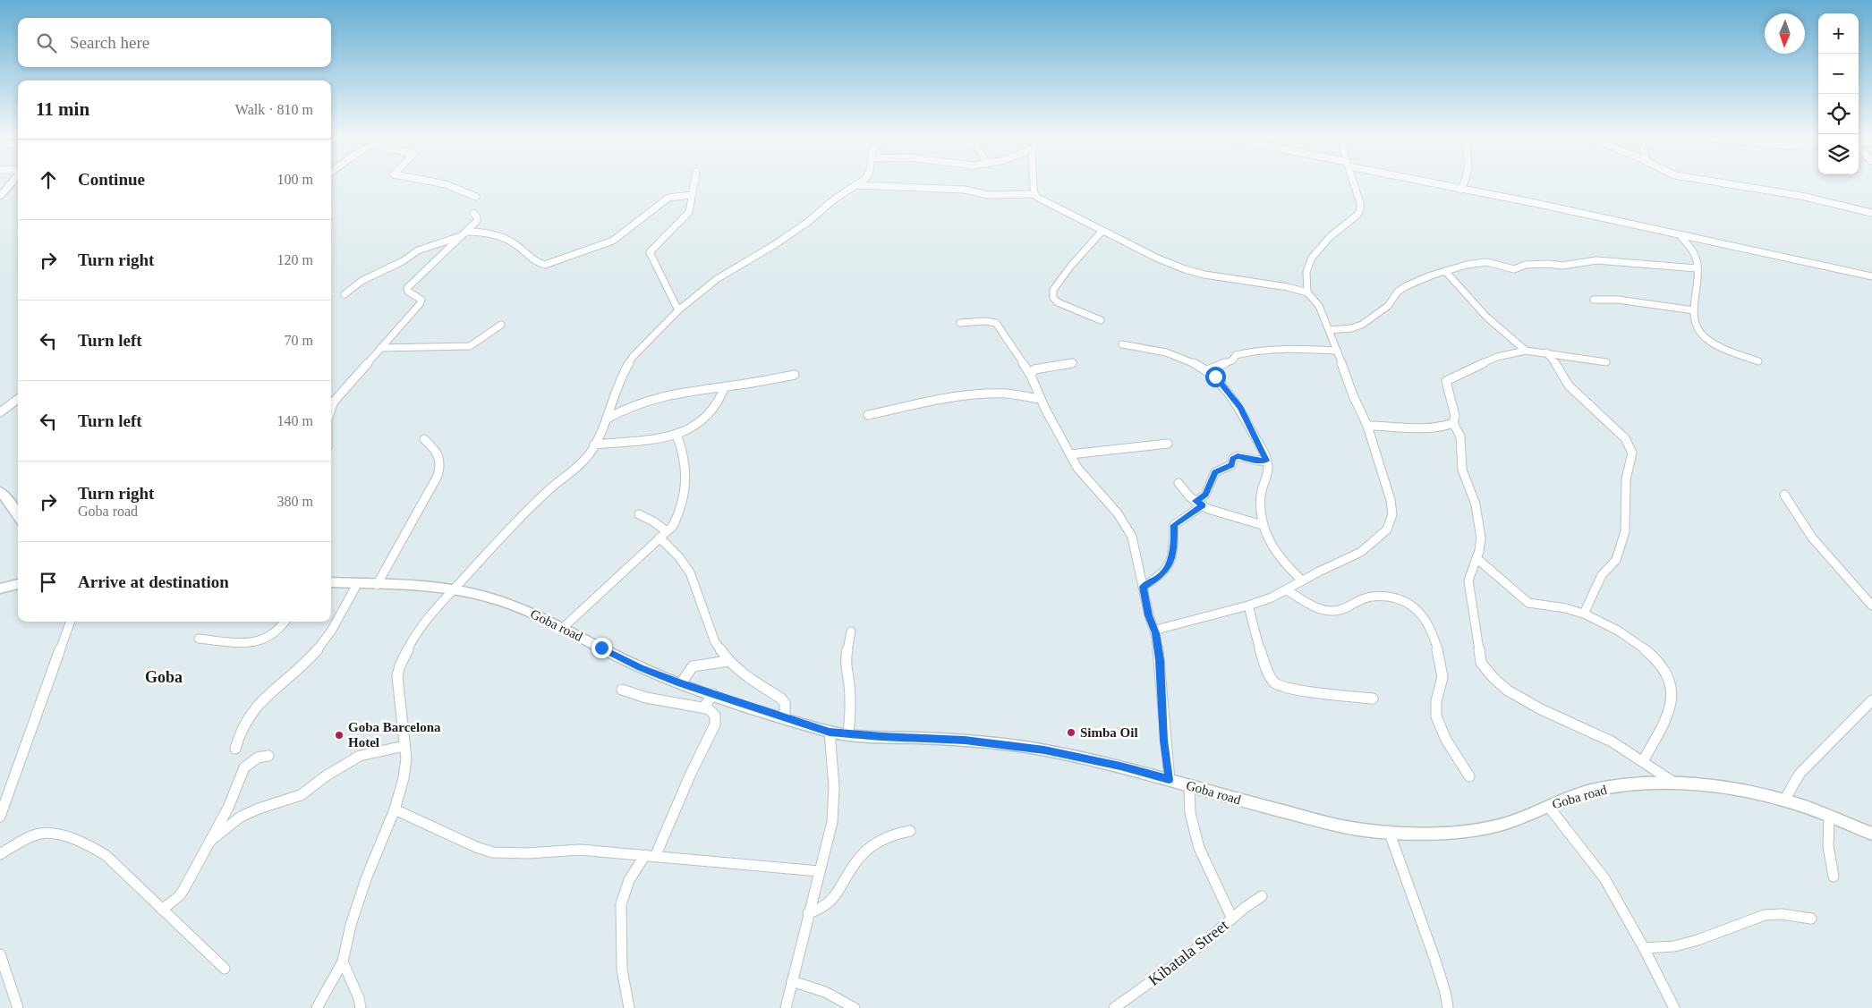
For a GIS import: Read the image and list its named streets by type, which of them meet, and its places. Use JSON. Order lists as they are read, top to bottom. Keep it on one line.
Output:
{"streets":{"street":["Goba road","Kibatala Street"]},"districts":["Goba"],"places":["Simba Oil","Goba Barcelona Hotel"],"north":"bottom","page":{"map_buttons":["+","−"],"search":"Search here","heading":["11 min","Walk · 810 m"],"list":[["Continue","100 m"],["Turn right","120 m"],["Turn left","70 m"],["Turn left","140 m"],["Turn right","Goba road","380 m"],"Arrive at destination"]}}
